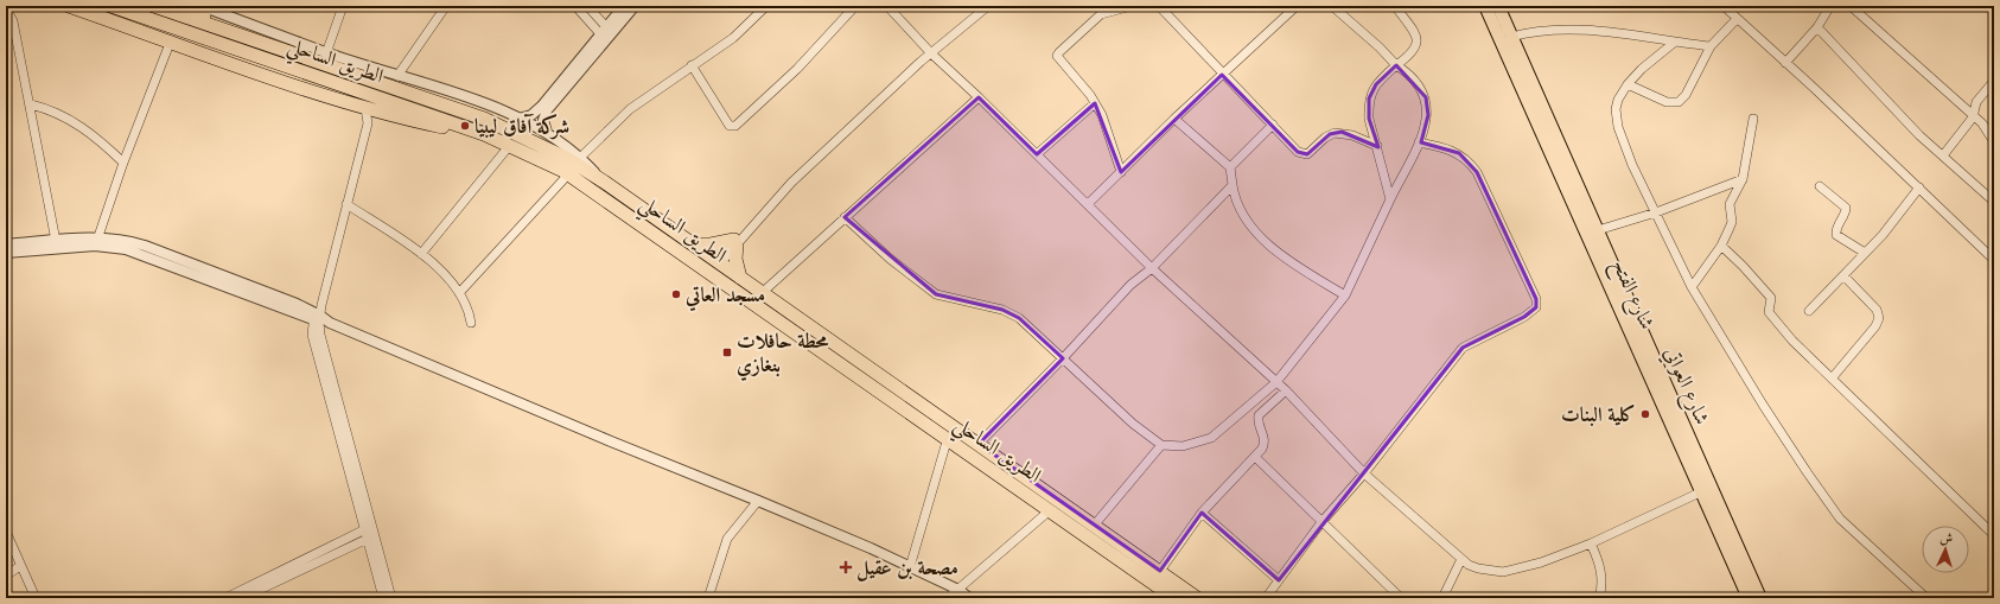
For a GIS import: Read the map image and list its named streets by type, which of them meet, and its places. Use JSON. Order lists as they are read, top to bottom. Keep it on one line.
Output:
{"streets":{"highway":["الطريق الساحلي"],"main road":["شارع الفتح","شارع العواتي"]},"crossings":[["شارع الفتح","شارع العواتي"]],"places":{"other":["شركة آفاق ليبيا","مسجد العاتي","كلية البنات"],"transit":["محطة حافلات بنغازي"],"health":["مصحة بن عقيل"]},"north":"top"}
